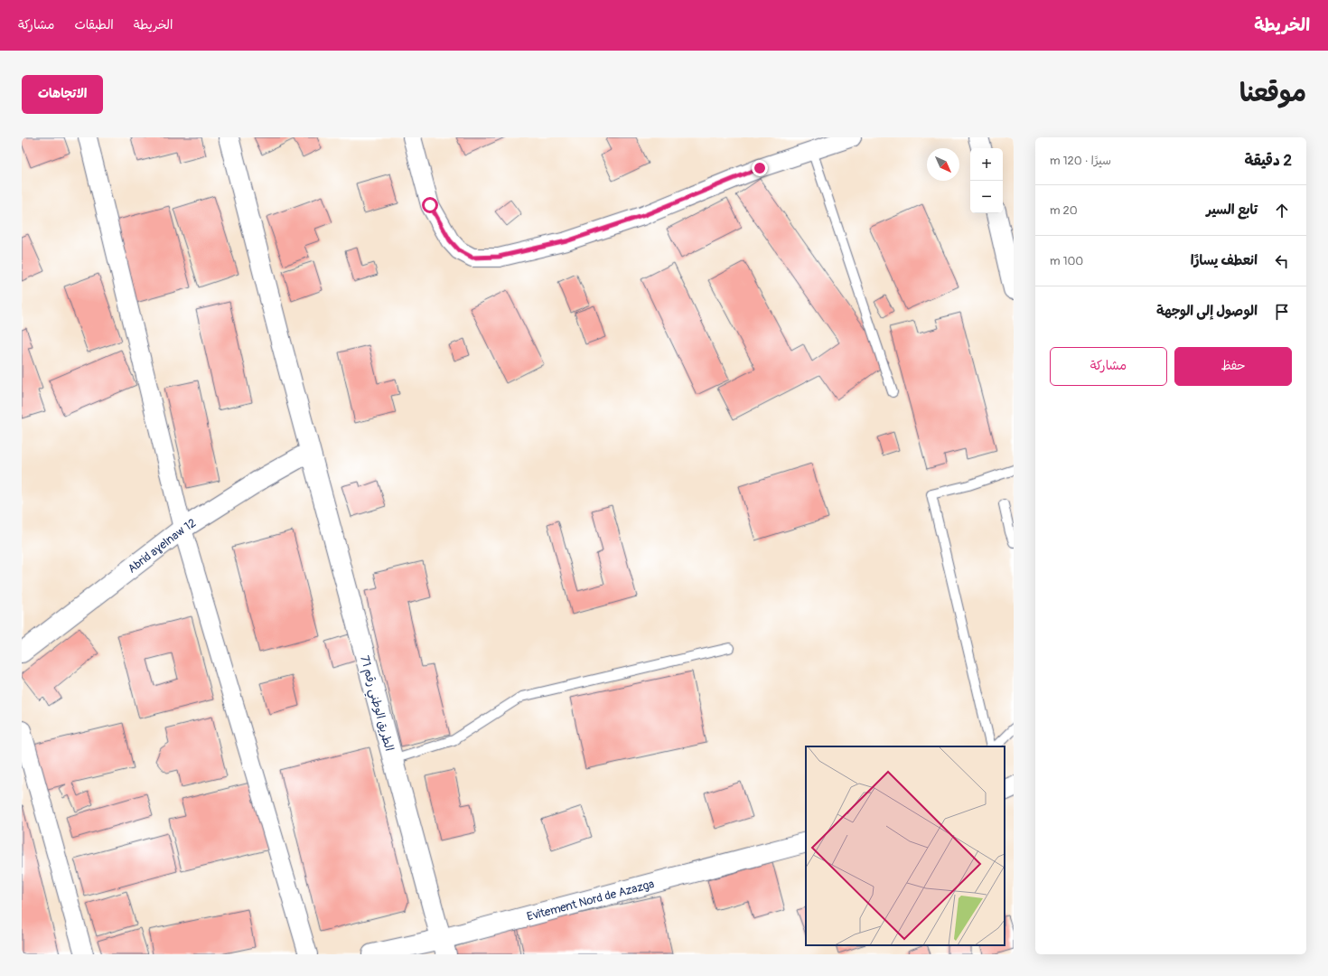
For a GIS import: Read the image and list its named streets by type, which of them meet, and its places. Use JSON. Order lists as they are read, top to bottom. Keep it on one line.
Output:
{"streets":{"main road":["Abrid aɣelnaw 12","الطريق الوطني رقم 71","Evitement Nord de Azazga"]},"crossings":[["Abrid aɣelnaw 12","الطريق الوطني رقم 71"],["الطريق الوطني رقم 71","Evitement Nord de Azazga"]],"north":"bottom right","page":{"header":"الخريطة","nav":["الخريطة","الطبقات","مشاركة"],"title":"موقعنا","buttons":["الاتجاهات",["حفظ","مشاركة"]],"heading":["2 دقيقة","سيرًا · 120 m"],"map_buttons":["+","−"],"list":[["تابع السير","20 m"],["انعطف يسارًا","100 m"],"الوصول إلى الوجهة"]}}
